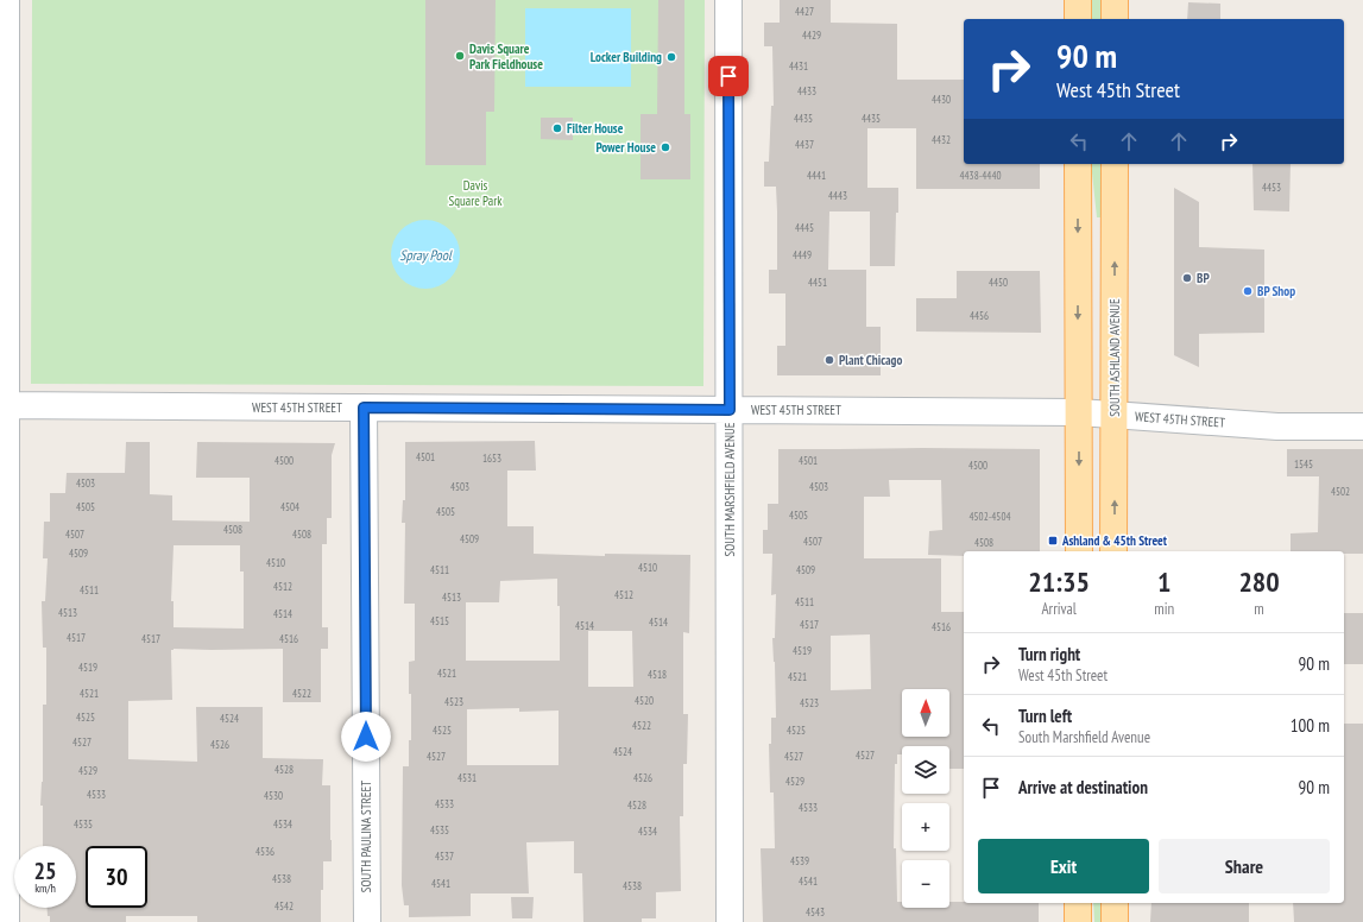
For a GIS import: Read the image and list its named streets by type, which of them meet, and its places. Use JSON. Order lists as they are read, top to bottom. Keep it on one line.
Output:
{"streets":{"main road":["SOUTH ASHLAND AVENUE"],"street":["WEST 45TH STREET","SOUTH MARSHFIELD AVENUE","SOUTH PAULINA STREET"]},"crossings":[["SOUTH ASHLAND AVENUE","WEST 45TH STREET"],["WEST 45TH STREET","SOUTH MARSHFIELD AVENUE"],["WEST 45TH STREET","SOUTH PAULINA STREET"]],"water":["Spray Pool"],"parks":["Davis Square Park"],"places":{"other":["Davis Square Park Fieldhouse","Locker Building","Filter House","Power House","BP","BP Shop","Plant Chicago"],"transit":["Ashland & 45th Street"]},"house_numbers":["4427","4429","4431","4433","4430","4435","4435","4432","4437","4441","4438-4440","4453","4443","4445","4449","4451","4450","4456","4501","1653","4500","4501","1545","4500","4503","4503","4503","4502","4505","4504","4505","4505","4502-4504","4508","4507","4508","4509","4507","4508","4509","4510","4510","4511","4509","4512","4511","4512","4513","4511","4513","4514","4515","4514","4517","4514","4516","4517","4517","4516","4519","4519","4521","4518","4521","4521","4522","4520","4523","4523","4525","4524","4522","4525","4525","4527","4526","4524","4527","4527","4527","4528","4529","4531","4526","4529","4533","4530","4533","4528","4533","4535","4534","4535","4534","4536","4537","4539","4538","4541","4541","4538","4542","4543"],"north":"top","page":{"turn":["90 m","West 45th Street"],"eta":["21:35","Arrival","1","min","280","m"],"list":[{"name":"Turn right","note":"West 45th Street","value":"90 m"},{"name":"Turn left","note":"South Marshfield Avenue","value":"100 m"},{"name":"Arrive at destination","value":"90 m"}],"map_buttons":["+","−"],"buttons":["Exit","Share"],"speed":"25 km/h","limit":"30"}}
